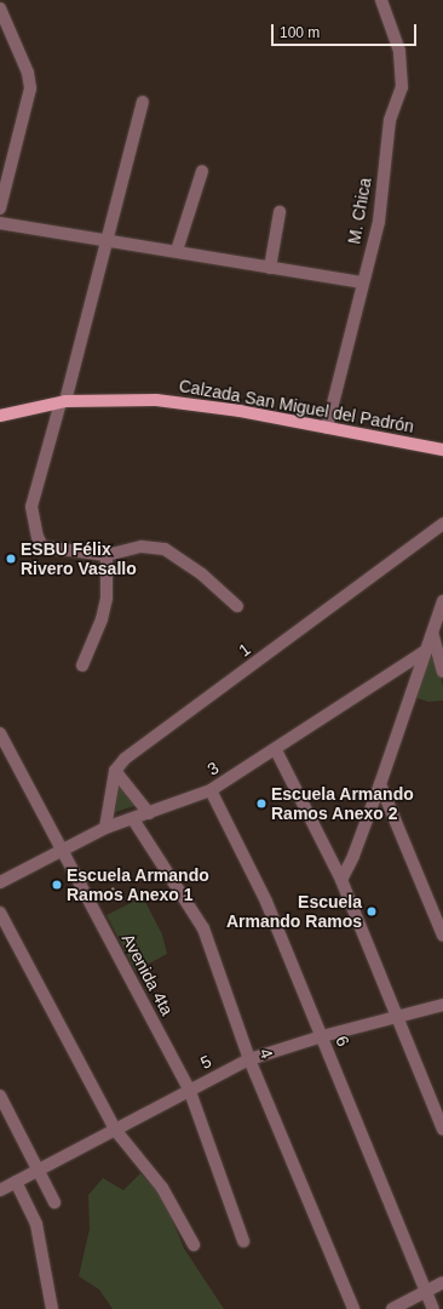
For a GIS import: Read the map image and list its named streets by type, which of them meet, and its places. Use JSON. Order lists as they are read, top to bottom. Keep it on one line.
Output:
{"streets":{"main road":["Calzada San Miguel del Padrón"],"street":["M. Chica","1","3","Avenida 4ta","6","4","5"]},"crossings":[["M. Chica","Calzada San Miguel del Padrón"],["3","Avenida 4ta"],["3","6"],["3","4"],["Avenida 4ta","5"],["6","5"],["4","5"]],"places":["ESBU Félix Rivero Vasallo","Escuela Armando Ramos Anexo 2","Escuela Armando Ramos Anexo 1","Escuela Armando Ramos"],"scale_bar":"100 m"}
